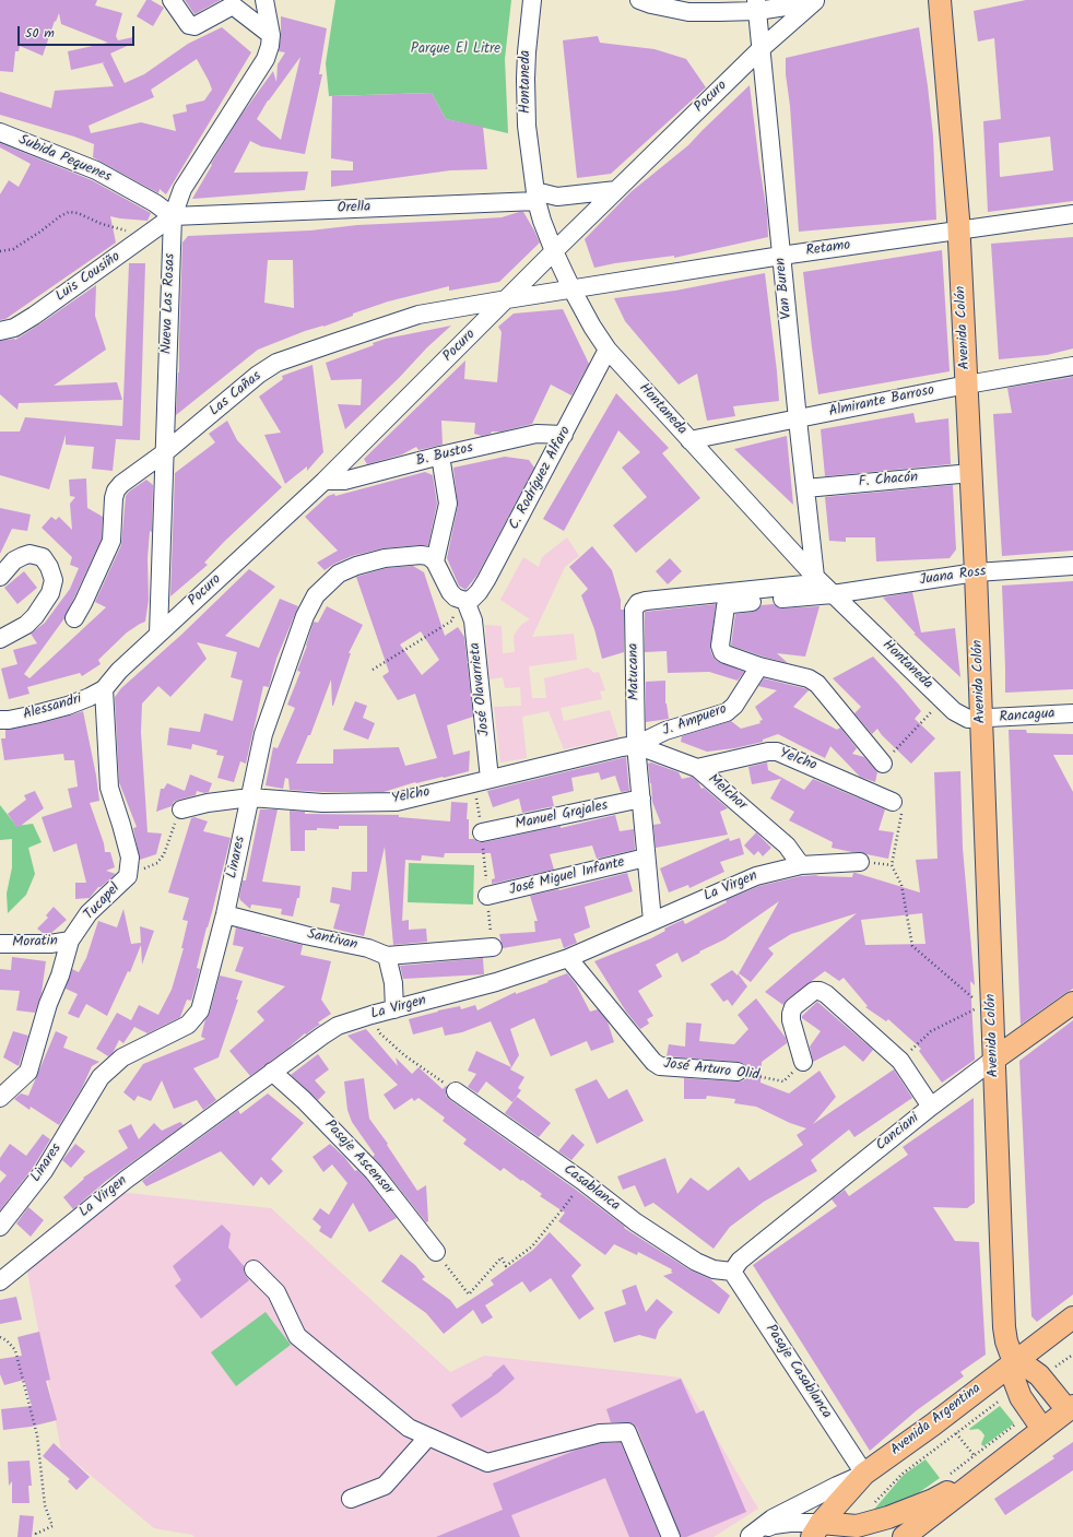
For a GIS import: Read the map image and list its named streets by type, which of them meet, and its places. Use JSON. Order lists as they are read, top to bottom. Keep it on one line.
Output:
{"streets":{"main road":["Avenida Colón","Canciani","Avenida Argentina"],"street":["Hontaneda","Pocuro","Subida Pequenes","Orella","Retamo","Luis Cousiño","Van Buren","Nueva Las Rosas","Las Cañas","Almirante Barroso","B. Bustos","C. Rodríguez Alfaro","F. Chacón","Juana Ross","Matucana","José Olavarrieta","Alessandri","Rancagua","J. Ampuero","Yelcho","Melchor","Manuel Grajales","Linares","José Miguel Infante","La Virgen","Tucapel","Santivan","Moratin","José Arturo Olid","Pasaje Ascensor","Casablanca","Pasaje Casablanca"]},"crossings":[["Hontaneda","Pocuro"],["Hontaneda","Orella"],["Hontaneda","Retamo"],["Hontaneda","Van Buren"],["Hontaneda","Avenida Colón"],["Hontaneda","Almirante Barroso"],["Hontaneda","C. Rodríguez Alfaro"],["Hontaneda","Juana Ross"],["Hontaneda","Matucana"],["Hontaneda","Rancagua"],["Pocuro","Orella"],["Pocuro","Retamo"],["Pocuro","Van Buren"],["Pocuro","Nueva Las Rosas"],["Pocuro","Las Cañas"],["Pocuro","B. Bustos"],["Pocuro","Alessandri"],["Pocuro","Tucapel"],["Subida Pequenes","Orella"],["Subida Pequenes","Luis Cousiño"],["Subida Pequenes","Nueva Las Rosas"],["Orella","Luis Cousiño"],["Orella","Nueva Las Rosas"],["Retamo","Van Buren"],["Retamo","Avenida Colón"],["Retamo","Las Cañas"],["Luis Cousiño","Nueva Las Rosas"],["Van Buren","Almirante Barroso"],["Van Buren","F. Chacón"],["Van Buren","Matucana"],["Nueva Las Rosas","Las Cañas"],["Avenida Colón","Almirante Barroso"],["Avenida Colón","F. Chacón"],["Avenida Colón","Juana Ross"],["Avenida Colón","Rancagua"],["Avenida Colón","Canciani"],["Avenida Colón","Avenida Argentina"],["B. Bustos","C. Rodríguez Alfaro"],["C. Rodríguez Alfaro","José Olavarrieta"],["Juana Ross","J. Ampuero"],["Matucana","J. Ampuero"],["Matucana","Yelcho"],["Matucana","Melchor"],["Matucana","Manuel Grajales"],["Matucana","José Miguel Infante"],["Matucana","La Virgen"],["José Olavarrieta","Yelcho"],["Alessandri","Tucapel"],["J. Ampuero","Yelcho"],["J. Ampuero","Melchor"],["Yelcho","Melchor"],["Yelcho","Linares"],["Melchor","La Virgen"],["Linares","Santivan"],["La Virgen","José Arturo Olid"],["La Virgen","Pasaje Ascensor"],["Tucapel","Moratin"],["Canciani","Casablanca"],["Canciani","Pasaje Casablanca"],["Casablanca","Pasaje Casablanca"],["Pasaje Casablanca","Avenida Argentina"]],"parks":["Parque El Litre"],"scale_bar":"50 m"}
